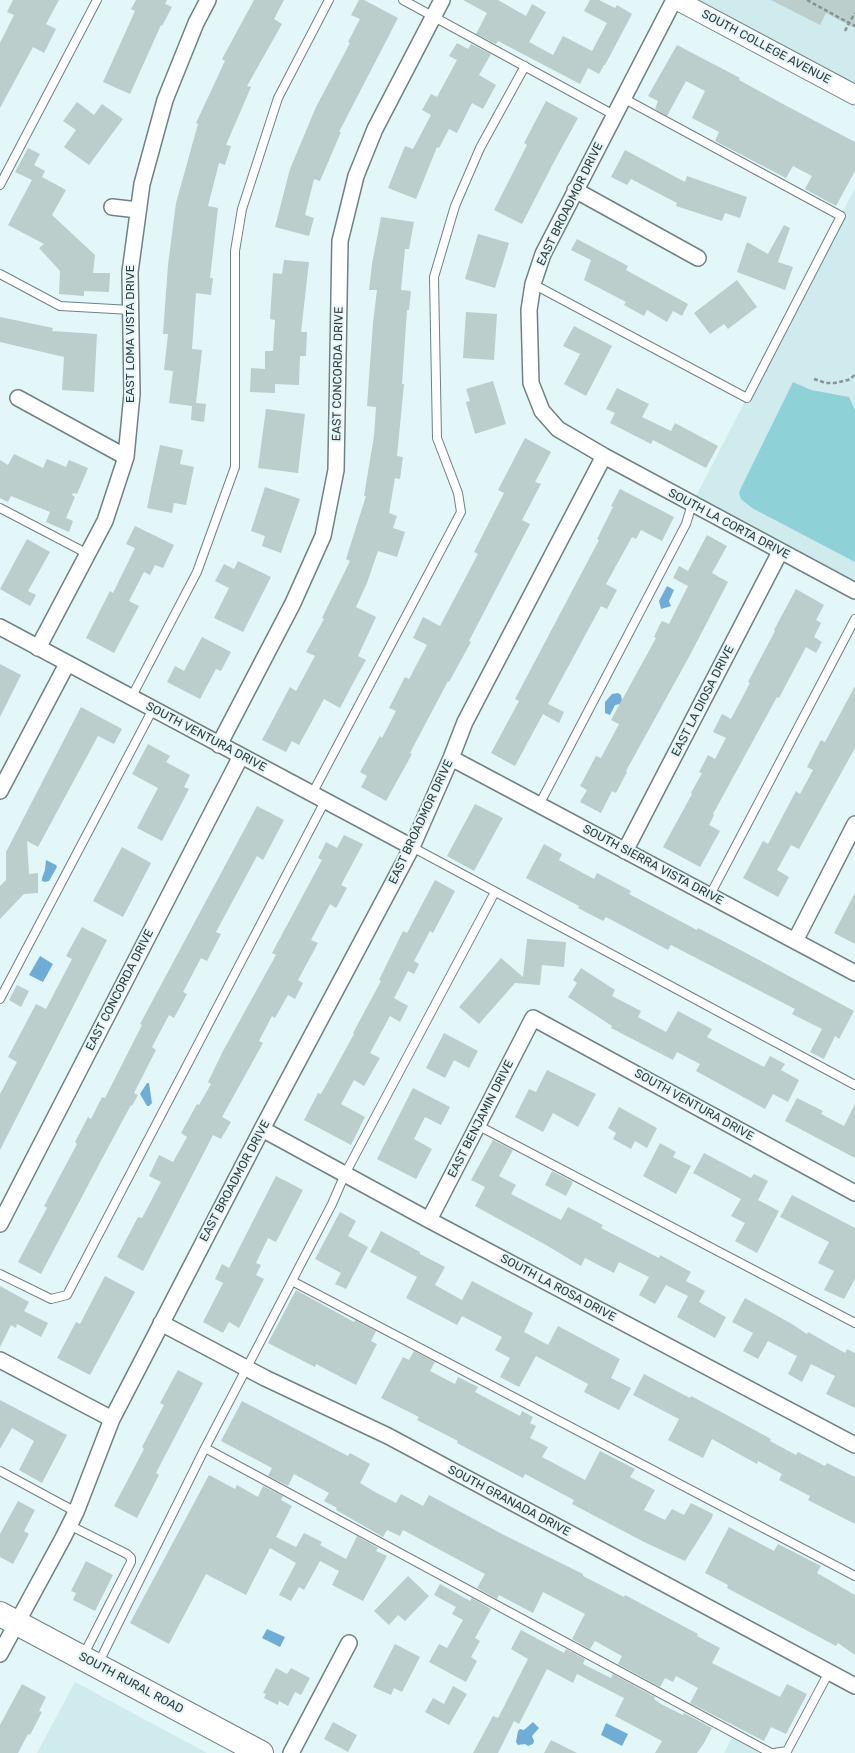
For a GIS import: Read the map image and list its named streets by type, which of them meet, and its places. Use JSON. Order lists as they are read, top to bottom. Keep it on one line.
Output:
{"streets":{"main road":["SOUTH RURAL ROAD"],"street":["SOUTH COLLEGE AVENUE","EAST BROADMOR DRIVE","EAST LOMA VISTA DRIVE","EAST CONCORDA DRIVE","SOUTH LA CORTA DRIVE","EAST LA DIOSA DRIVE","SOUTH VENTURA DRIVE","SOUTH SIERRA VISTA DRIVE","EAST BENJAMIN DRIVE","SOUTH LA ROSA DRIVE","SOUTH GRANADA DRIVE"]},"crossings":[["SOUTH COLLEGE AVENUE","EAST BROADMOR DRIVE"],["EAST BROADMOR DRIVE","SOUTH LA CORTA DRIVE"],["EAST BROADMOR DRIVE","SOUTH VENTURA DRIVE"],["EAST BROADMOR DRIVE","SOUTH SIERRA VISTA DRIVE"],["EAST BROADMOR DRIVE","SOUTH LA ROSA DRIVE"],["EAST BROADMOR DRIVE","SOUTH GRANADA DRIVE"],["EAST BROADMOR DRIVE","SOUTH RURAL ROAD"],["EAST LOMA VISTA DRIVE","SOUTH VENTURA DRIVE"],["EAST CONCORDA DRIVE","SOUTH VENTURA DRIVE"],["SOUTH LA CORTA DRIVE","EAST LA DIOSA DRIVE"],["EAST LA DIOSA DRIVE","SOUTH SIERRA VISTA DRIVE"],["SOUTH VENTURA DRIVE","EAST BENJAMIN DRIVE"],["EAST BENJAMIN DRIVE","SOUTH LA ROSA DRIVE"]]}
